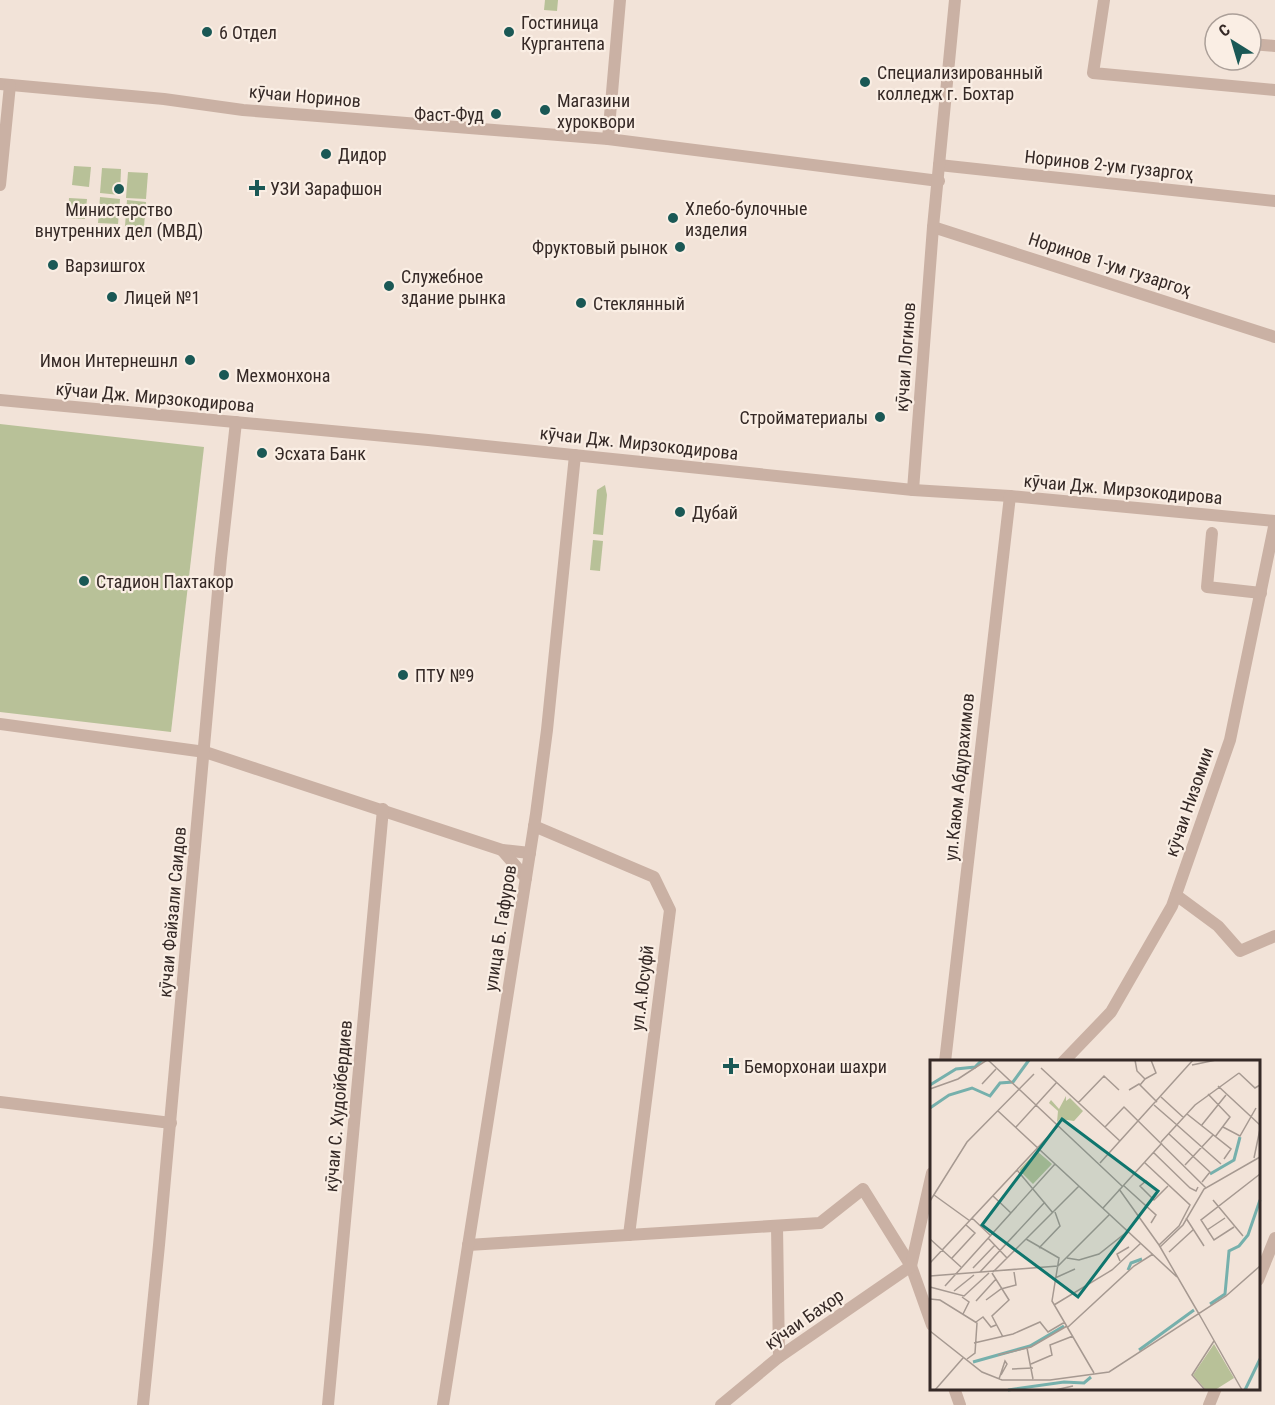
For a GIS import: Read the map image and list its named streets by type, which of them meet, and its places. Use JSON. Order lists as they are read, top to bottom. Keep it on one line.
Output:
{"streets":{"street":["кӯчаи Норинов","Норинов 2-ум гузаргоҳ","Норинов 1-ум гузаргоҳ","кӯчаи Логинов","кӯчаи Дж. Мирзокодирова","ул.Каюм Абдурахимов","кӯчаи Низомии","кӯчаи Файзали Саидов","улица Б. Гафуров","ул.А.Юсуфй","кӯчаи С. Худойбердиев","кӯчаи Баҳор"]},"crossings":[["кӯчаи Норинов","кӯчаи Логинов"],["Норинов 1-ум гузаргоҳ","кӯчаи Логинов"],["кӯчаи Логинов","кӯчаи Дж. Мирзокодирова"],["кӯчаи Дж. Мирзокодирова","ул.Каюм Абдурахимов"],["кӯчаи Дж. Мирзокодирова","кӯчаи Низомии"],["кӯчаи Дж. Мирзокодирова","кӯчаи Файзали Саидов"],["кӯчаи Дж. Мирзокодирова","улица Б. Гафуров"],["улица Б. Гафуров","ул.А.Юсуфй"]],"places":{"other":["6 Отдел","Гостиница Кургантепа","Специализированный колледж г. Бохтар","Магазини хуроквори","Фаст-Фуд","Дидор","Министерство внутренних дел (МВД)","Хлебо-булочные изделия","Фруктовый рынок","Варзишгох","Служебное здание рынка","Лицей №1","Стеклянный","Имон Интернешнл","Мехмонхона","Стройматериалы","Эсхата Банк","Дубай","Стадион Пахтакор","ПТУ №9"],"health":["УЗИ Зарафшон","Беморхонаи шахри"]},"north":"top left"}
